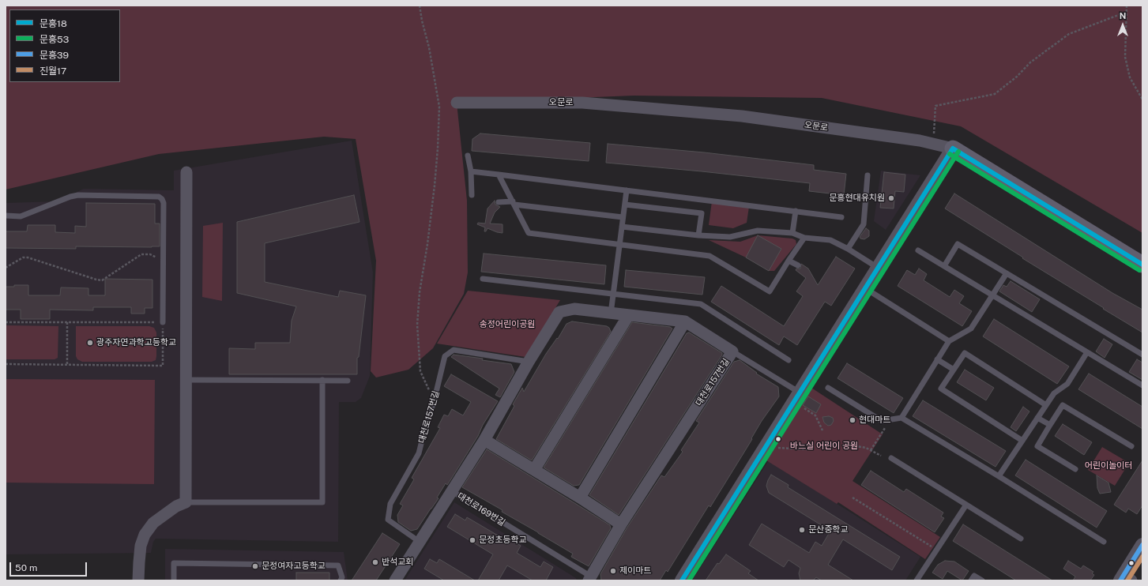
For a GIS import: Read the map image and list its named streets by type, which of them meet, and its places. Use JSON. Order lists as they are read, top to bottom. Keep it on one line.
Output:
{"streets":{"main road":["오문로"],"street":["대천로157번길","대천로169번길"]},"crossings":[["대천로157번길","대천로169번길"]],"parks":["송정어린이공원","바느실 어린이 공원","어린이놀이터"],"places":["문흥현대유치원","광주자연과학고등학교","현대마트","문산중학교","문정초등학교","반석교회","문정여자고등학교","제이마트"],"lines":["transit line 문흥18","transit line 문흥53","transit line 문흥39","transit line 진월17"],"legend":["문흥18","문흥53","문흥39","진월17"],"scale_bar":"50 m","north":"top"}
